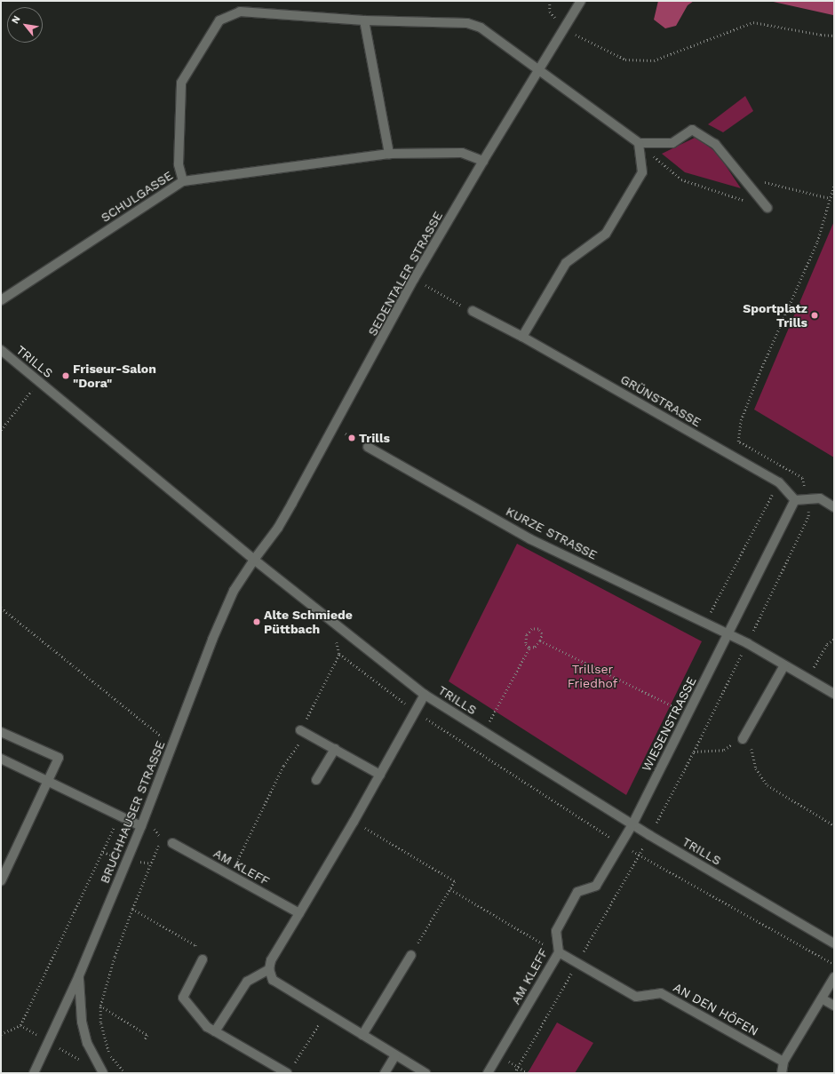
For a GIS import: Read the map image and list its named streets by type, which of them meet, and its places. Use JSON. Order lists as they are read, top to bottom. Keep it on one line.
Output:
{"streets":{"street":["SCHULGASSE","SEDENTALER STRASSE","TRILLS","GRÜNSTRASSE","KURZE STRASSE","WIESENSTRASSE","BRUCHHAUSER STRASSE","AM KLEFF","AN DEN HÖFEN"]},"crossings":[["SCHULGASSE","SEDENTALER STRASSE"],["SEDENTALER STRASSE","TRILLS"],["SEDENTALER STRASSE","BRUCHHAUSER STRASSE"],["TRILLS","WIESENSTRASSE"],["TRILLS","BRUCHHAUSER STRASSE"],["TRILLS","AM KLEFF"],["GRÜNSTRASSE","WIESENSTRASSE"],["KURZE STRASSE","WIESENSTRASSE"],["WIESENSTRASSE","AM KLEFF"],["AM KLEFF","AN DEN HÖFEN"]],"parks":["Trillser Friedhof"],"places":["Sportplatz Trills","Friseur-Salon \"Dora\"","Trills","Alte Schmiede Püttbach"],"north":"top left"}
